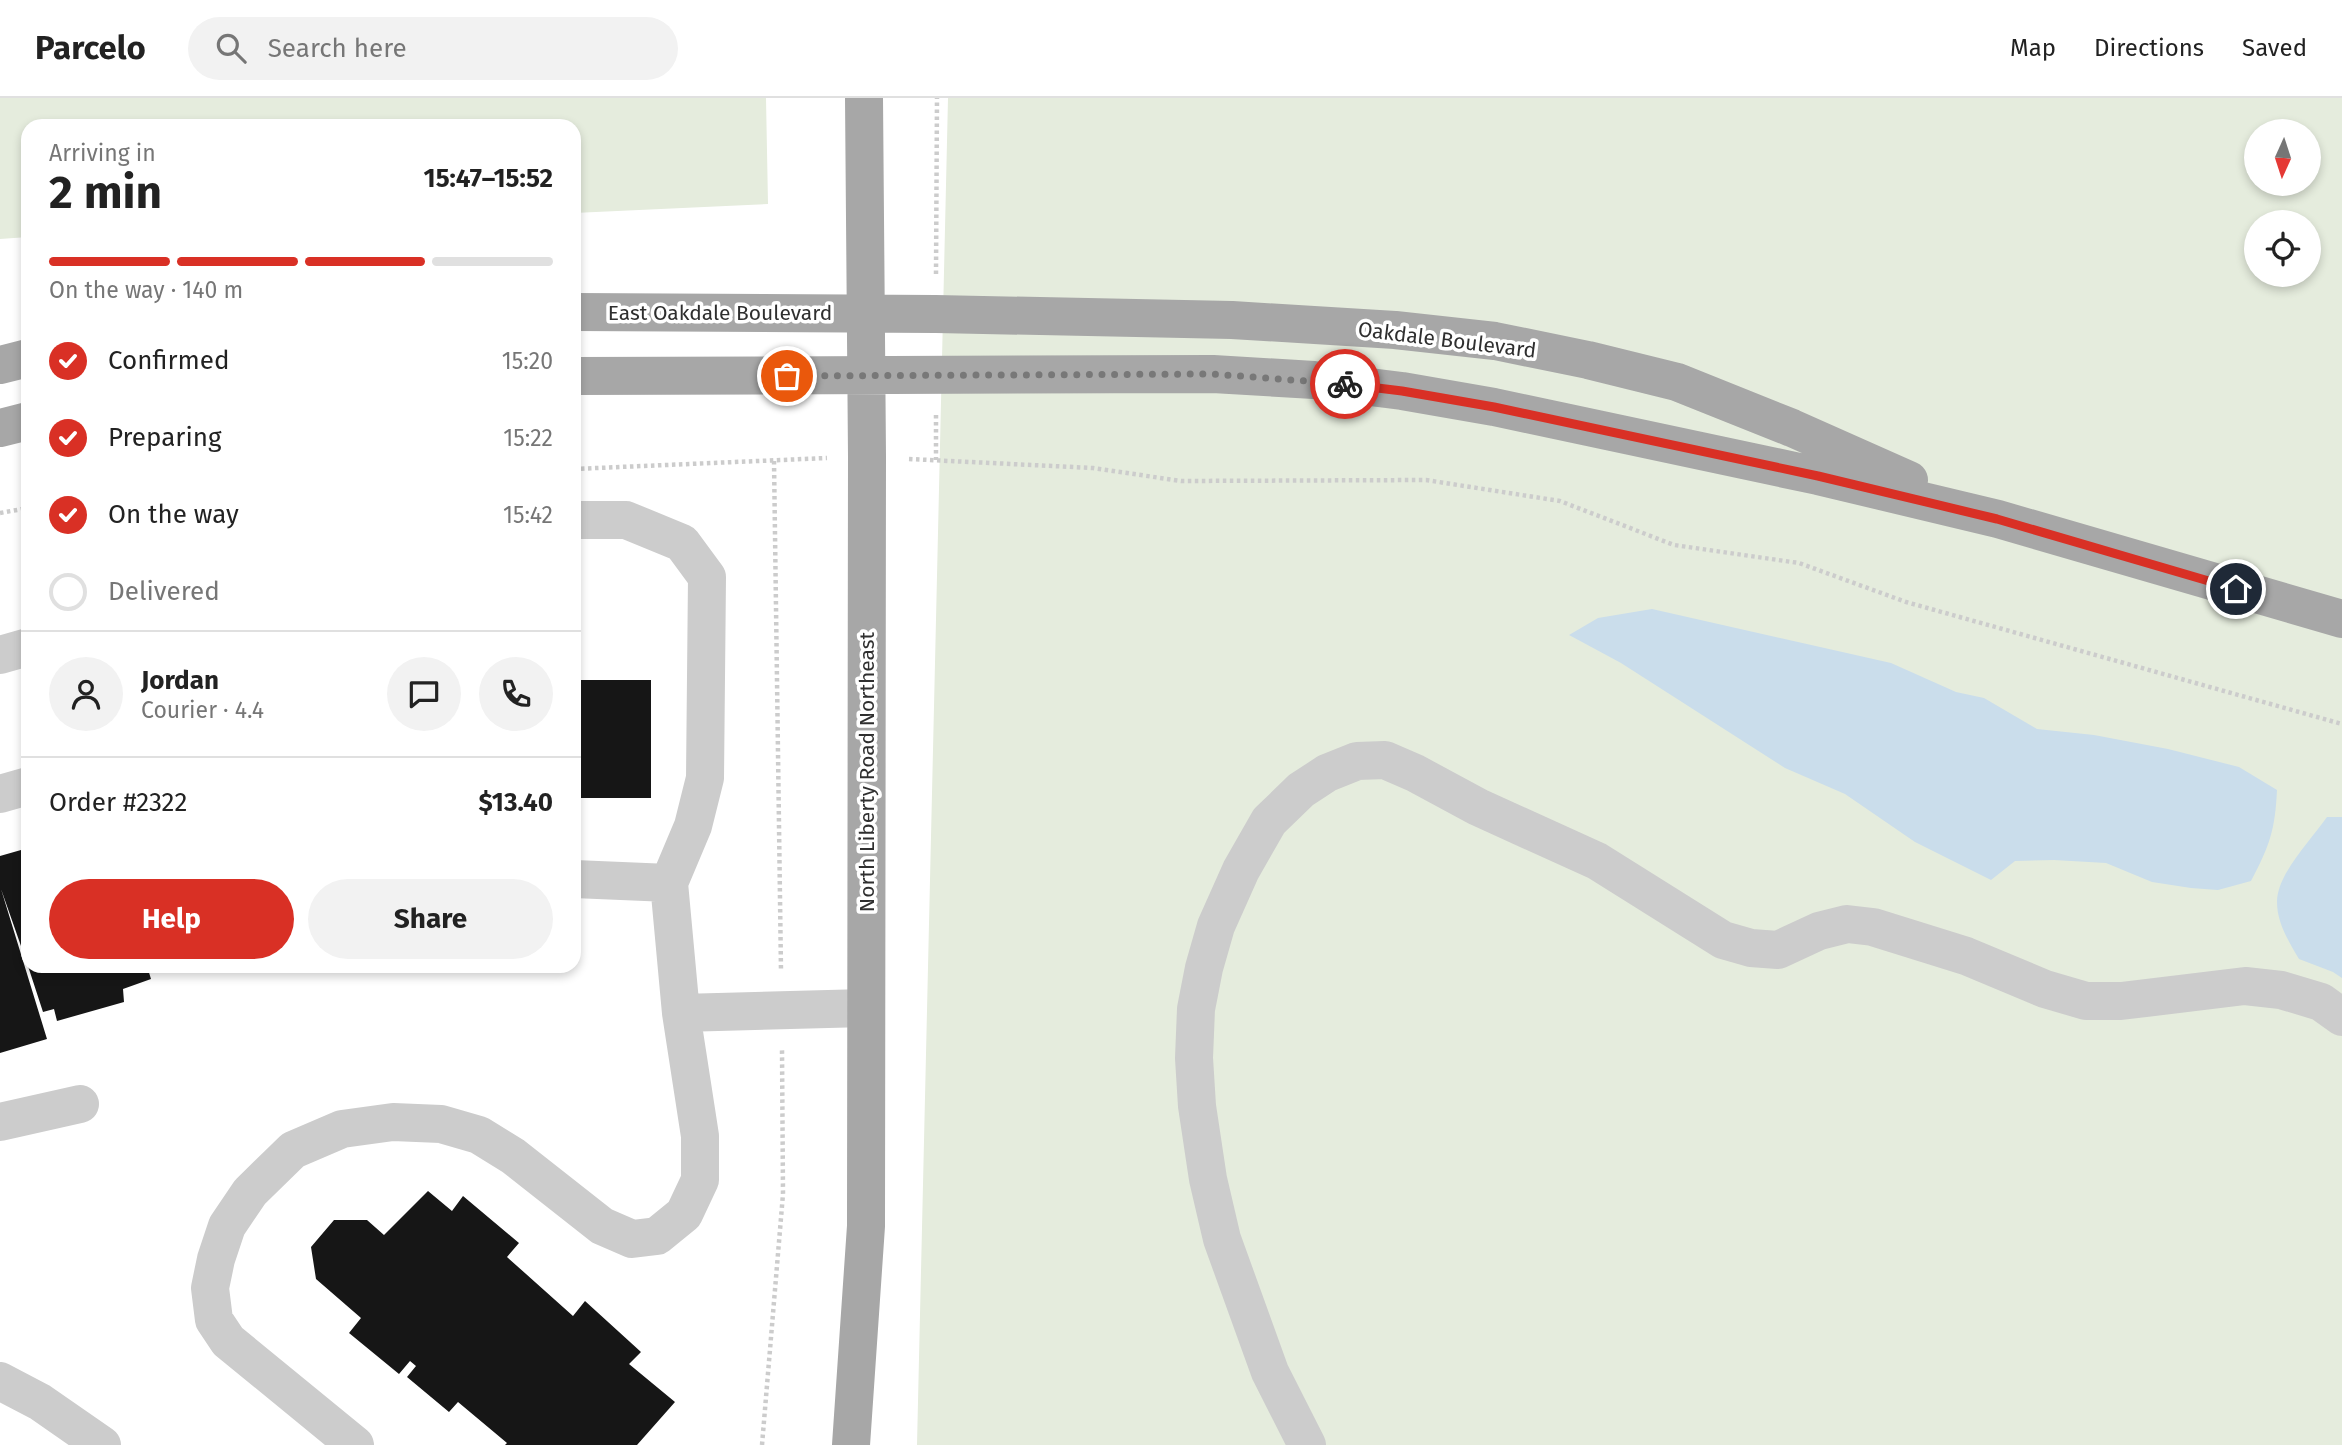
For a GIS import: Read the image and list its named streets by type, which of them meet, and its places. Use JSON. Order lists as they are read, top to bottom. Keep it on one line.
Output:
{"streets":{"main road":["East Oakdale Boulevard","Oakdale Boulevard","North Liberty Road Northeast"]},"crossings":[["East Oakdale Boulevard","Oakdale Boulevard"],["East Oakdale Boulevard","North Liberty Road Northeast"],["Oakdale Boulevard","North Liberty Road Northeast"]],"north":"bottom","page":{"header":"Parcelo","search":"Search here","nav":["Map","Directions","Saved"],"heading":["2 min","Arriving in","15:47–15:52"],"panel":["Jordan","Courier · 4.4","Order #2322","$13.40"],"bar":"On the way · 140 m","list":[["Confirmed","15:20"],["Preparing","15:22"],["On the way","15:42"],"Delivered"],"buttons":["Help","Share"]}}
